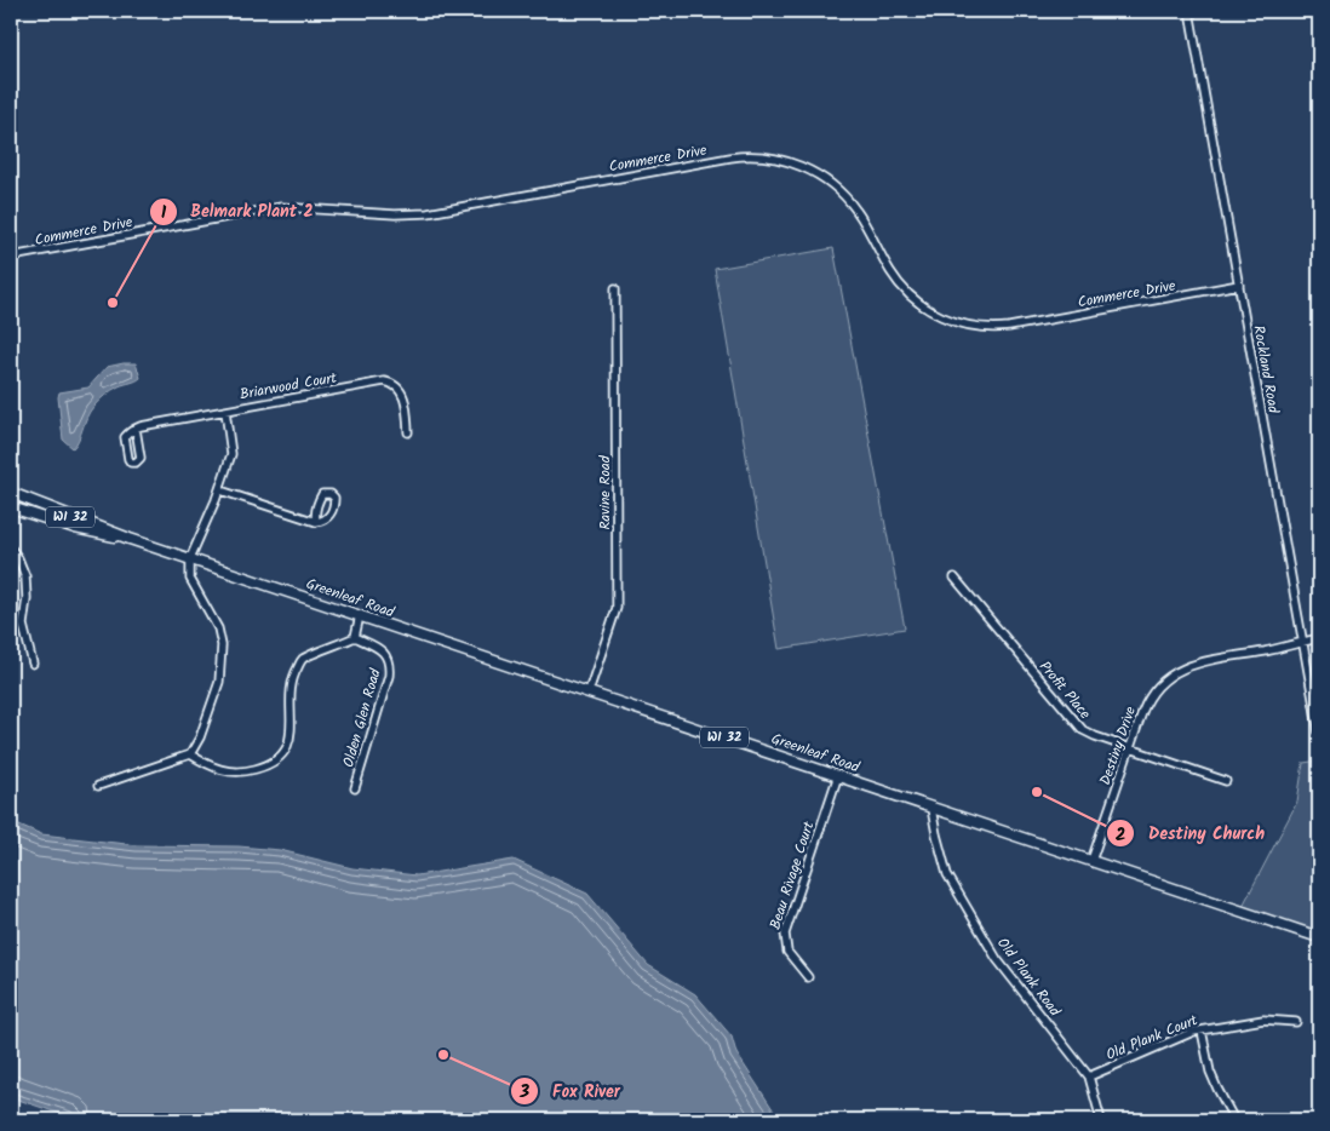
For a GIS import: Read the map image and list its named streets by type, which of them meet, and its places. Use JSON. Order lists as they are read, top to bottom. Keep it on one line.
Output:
{"streets":{"main road":["WI 32","Greenleaf Road"],"street":["Commerce Drive","Rockland Road","Briarwood Court","Ravine Road","Profit Place","Olden Glen Road","Destiny Drive","Beau Rivage Court","Old Plank Road","Old Plank Court"]},"crossings":[["Commerce Drive","Rockland Road"],["Rockland Road","Destiny Drive"],["Ravine Road","Greenleaf Road"],["Greenleaf Road","Destiny Drive"],["Greenleaf Road","Beau Rivage Court"],["Greenleaf Road","Old Plank Road"],["Profit Place","Destiny Drive"],["Old Plank Road","Old Plank Court"]],"places":["Belmark Plant 2","Destiny Church","Fox River"]}
